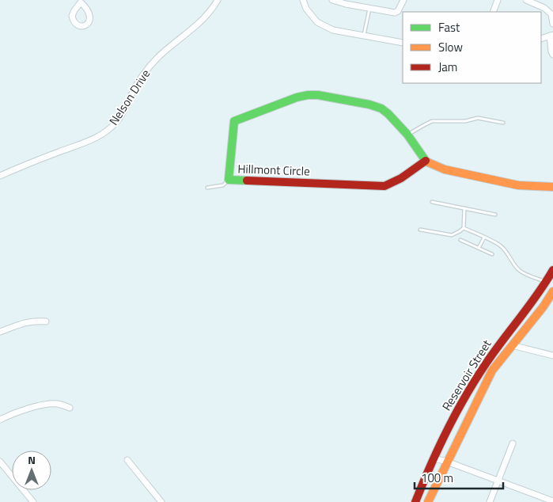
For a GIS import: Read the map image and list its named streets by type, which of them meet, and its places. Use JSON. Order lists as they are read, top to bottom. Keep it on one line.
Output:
{"streets":{"street":["Nelson Drive","Hillmont Circle","Reservoir Street"]},"legend":["Fast","Slow","Jam"],"scale_bar":"100 m","north":"top"}
